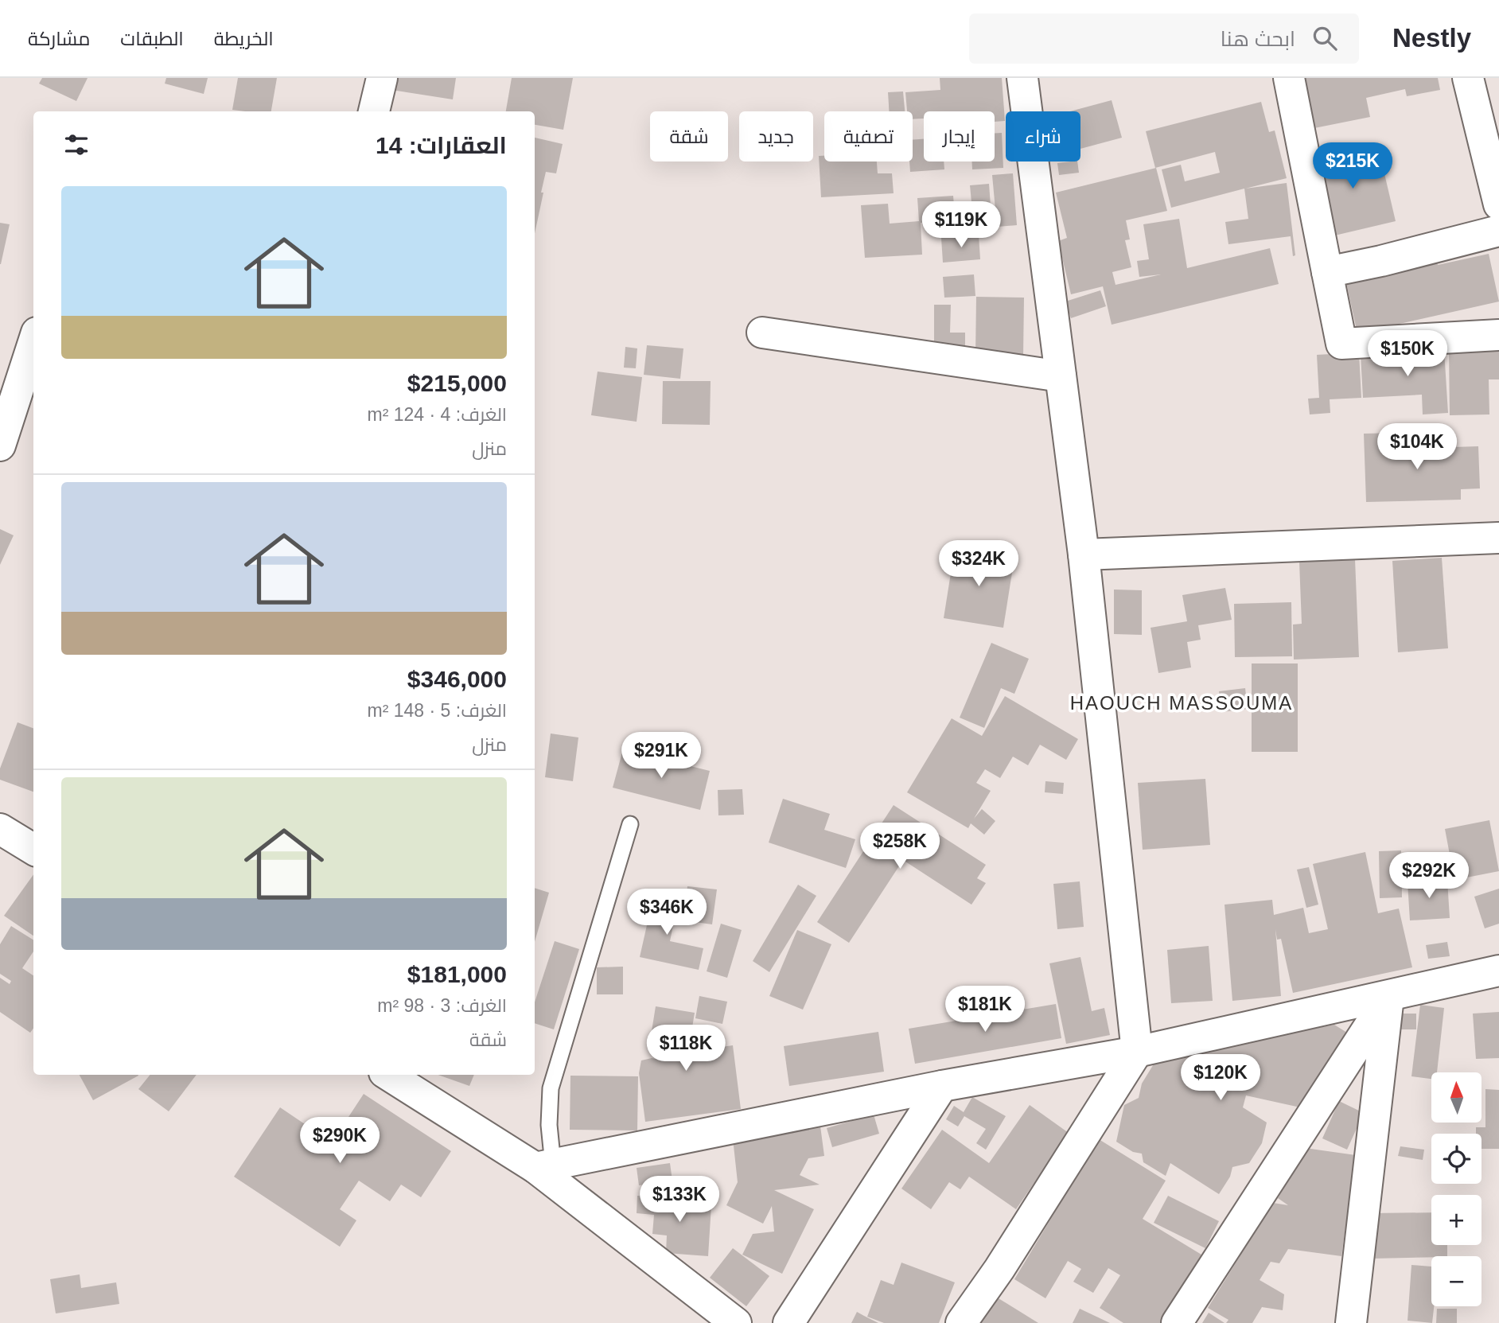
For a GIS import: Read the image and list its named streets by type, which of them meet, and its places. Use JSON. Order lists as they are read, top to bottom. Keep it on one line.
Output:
{"districts":["HAOUCH MASSOUMA"],"north":"top","page":{"header":"Nestly","search":"ابحث هنا","nav":["الخريطة","الطبقات","مشاركة"],"chip":["شراء","إيجار","تصفية","جديد","شقة"],"heading":"العقارات: 14","price":["$215K","$119K","$150K","$104K","$324K","$291K","$258K","$292K","$346K","$181K","$118K","$120K","$290K","$133K"],"list":[{"name":"$215,000","note":"الغرف: 4 · 124 m² · منزل"},{"name":"$346,000","note":"الغرف: 5 · 148 m² · منزل"},{"name":"$181,000","note":"الغرف: 3 · 98 m² · شقة"}],"map_buttons":["+","−"]}}
